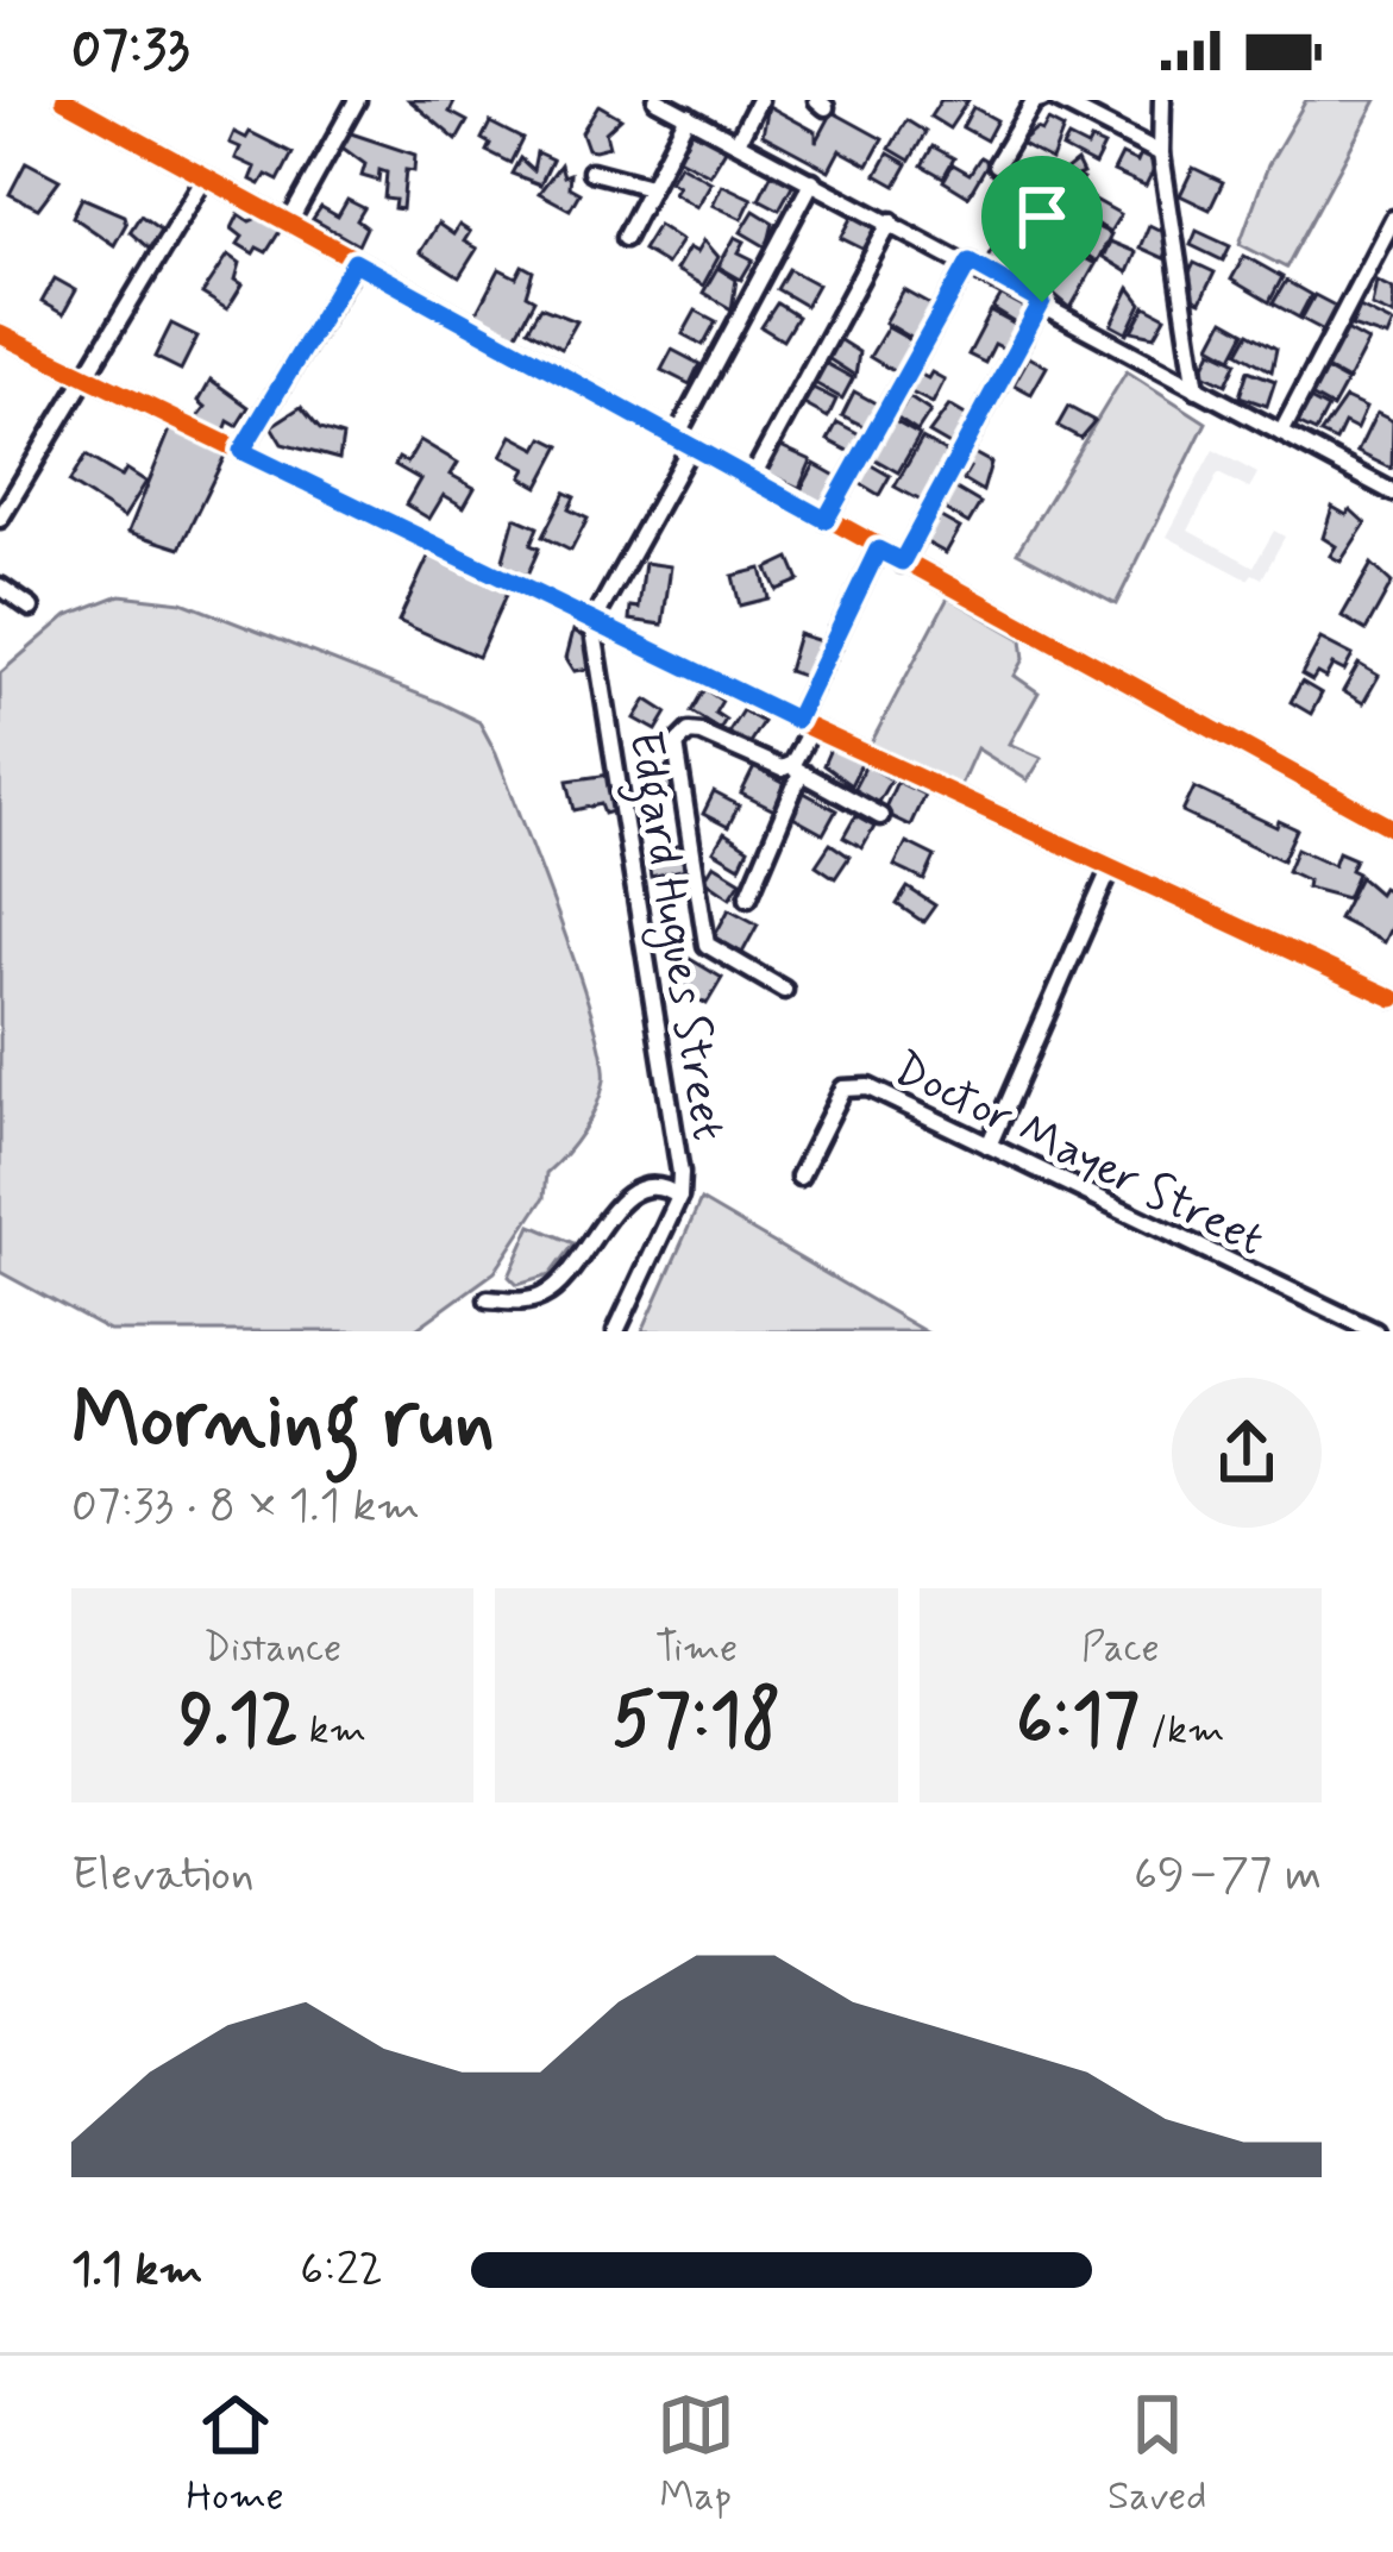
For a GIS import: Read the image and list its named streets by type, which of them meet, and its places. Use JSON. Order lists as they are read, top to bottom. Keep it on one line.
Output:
{"streets":{"street":["Edgard Hugues Street","Doctor Mayer Street"]},"page":{"status":"07:33","heading":["Morning run","07:33 · 8 × 1.1 km"],"stats":[["Distance","9.12 km"],["Time","57:18"],["Pace","6:17 /km"]],"chart":["Elevation","69–77 m"],"list":[{"name":"1.1 km","note":"6:22"}],"tabs":["Home","Map","Saved"]}}
